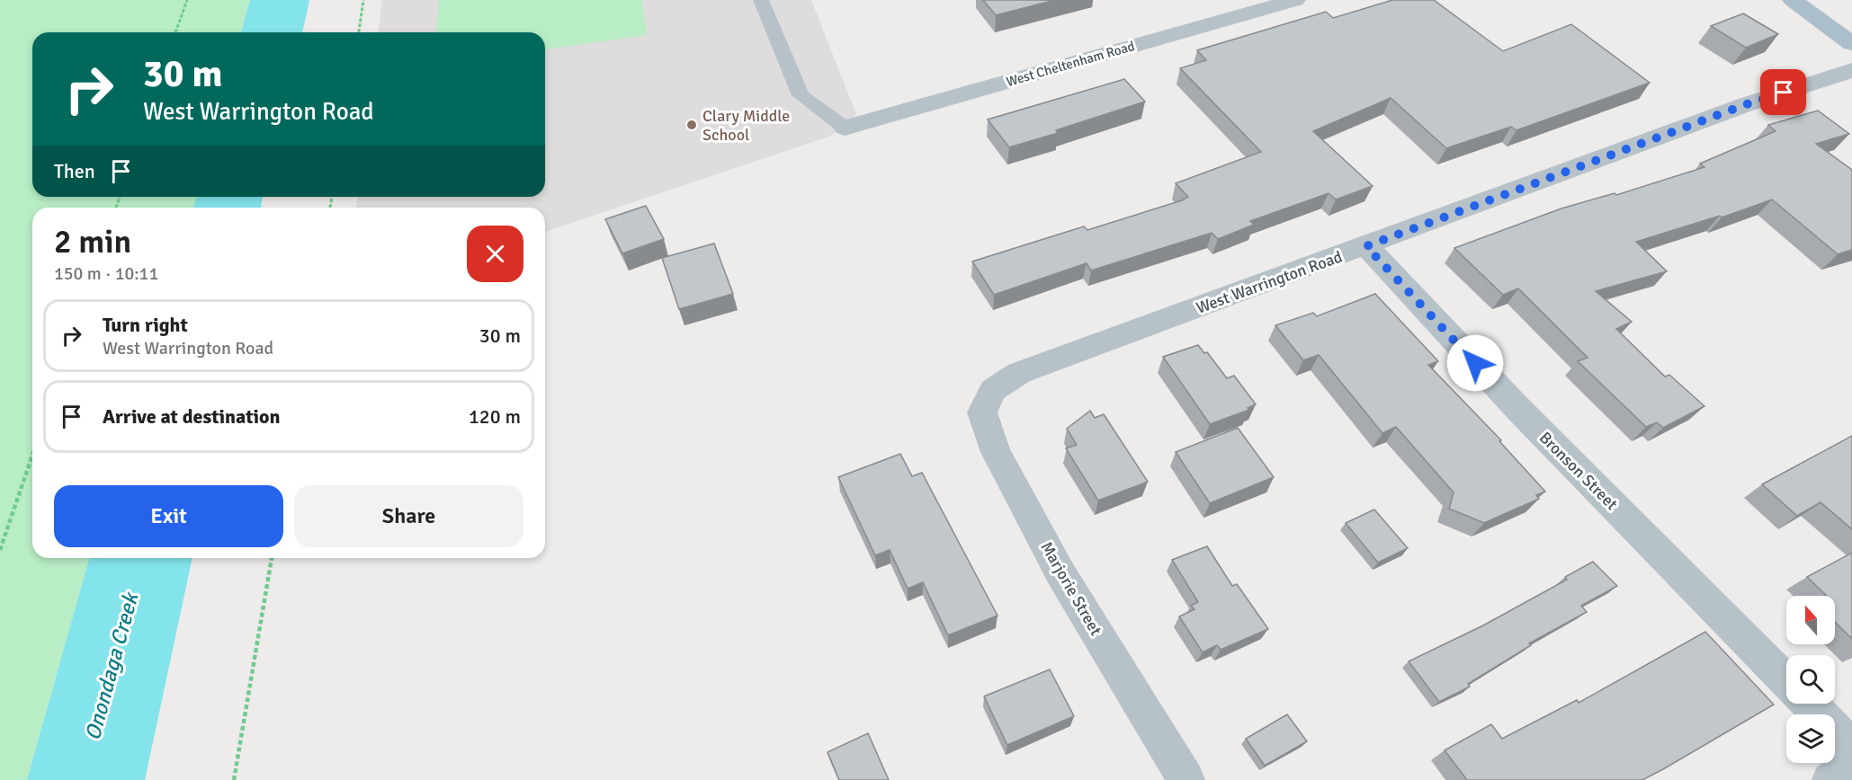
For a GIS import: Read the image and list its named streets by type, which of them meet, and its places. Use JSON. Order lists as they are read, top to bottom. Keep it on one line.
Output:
{"streets":{"street":["West Cheltenham Road","West Warrington Road","Bronson Street","Marjorie Street"]},"crossings":[["West Warrington Road","Bronson Street"],["West Warrington Road","Marjorie Street"]],"water":["Onondaga Creek"],"places":["Clary Middle School"],"north":"top","page":{"turn":["30 m","West Warrington Road"],"then":"Then","heading":["2 min","150 m · 10:11"],"list":[{"name":"Turn right","note":"West Warrington Road","value":"30 m"},{"name":"Arrive at destination","value":"120 m"}],"buttons":["Exit","Share"]}}
